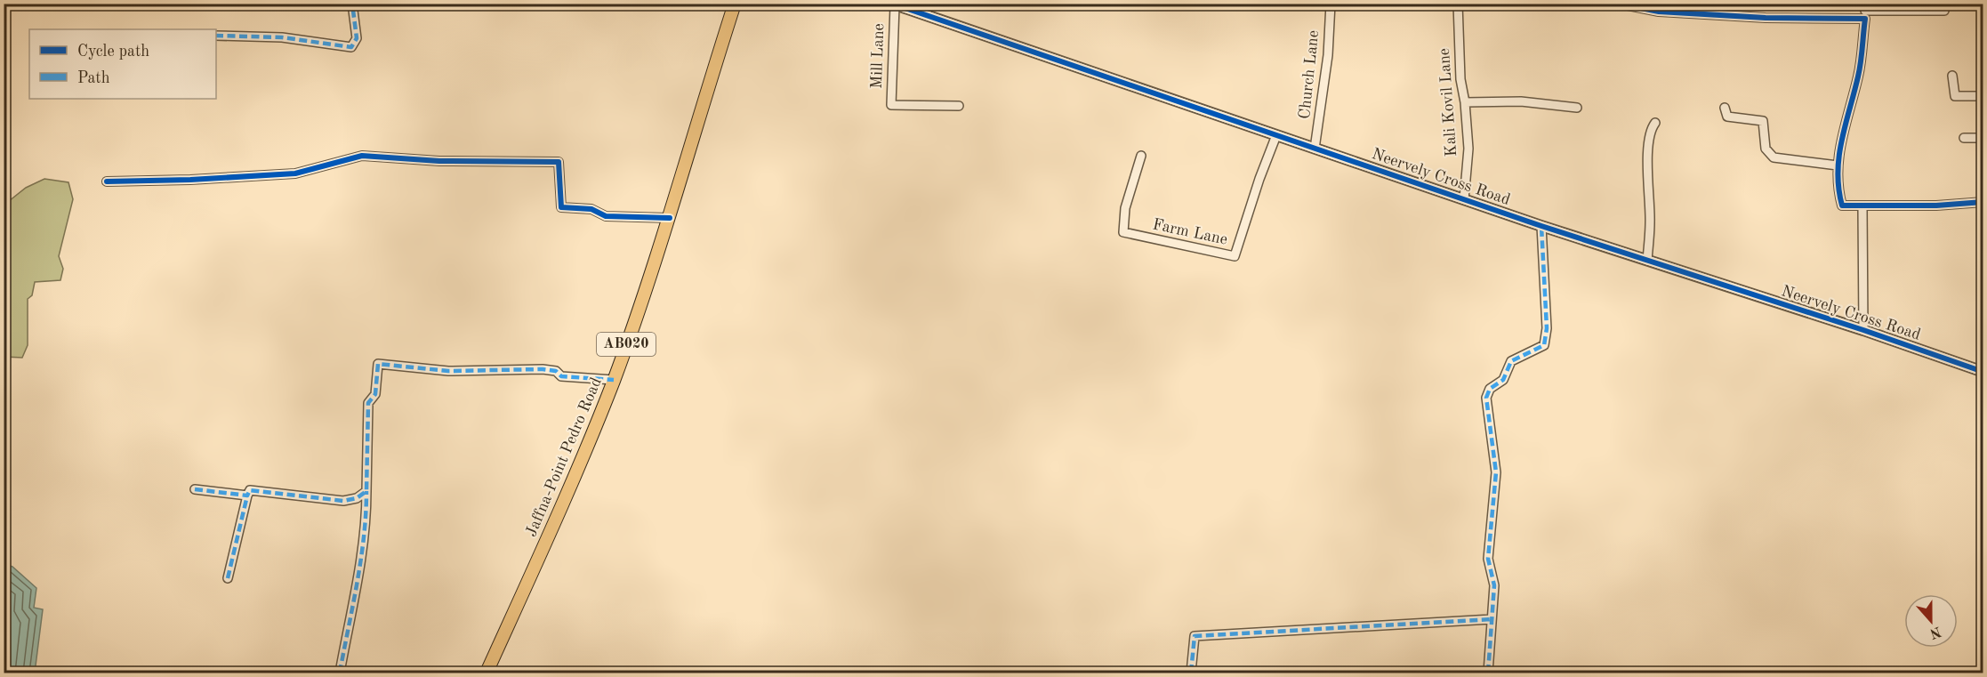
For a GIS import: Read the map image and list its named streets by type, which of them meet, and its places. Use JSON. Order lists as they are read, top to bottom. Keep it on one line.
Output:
{"streets":{"main road":["AB020","Jaffna-Point Pedro Road"],"street":["Mill Lane","Church Lane","Kali Kovil Lane","Neervely Cross Road","Farm Lane"]},"crossings":[["Mill Lane","Neervely Cross Road"],["Church Lane","Neervely Cross Road"],["Kali Kovil Lane","Neervely Cross Road"],["Neervely Cross Road","Farm Lane"]],"legend":["Cycle path","Path"],"north":"bottom"}
